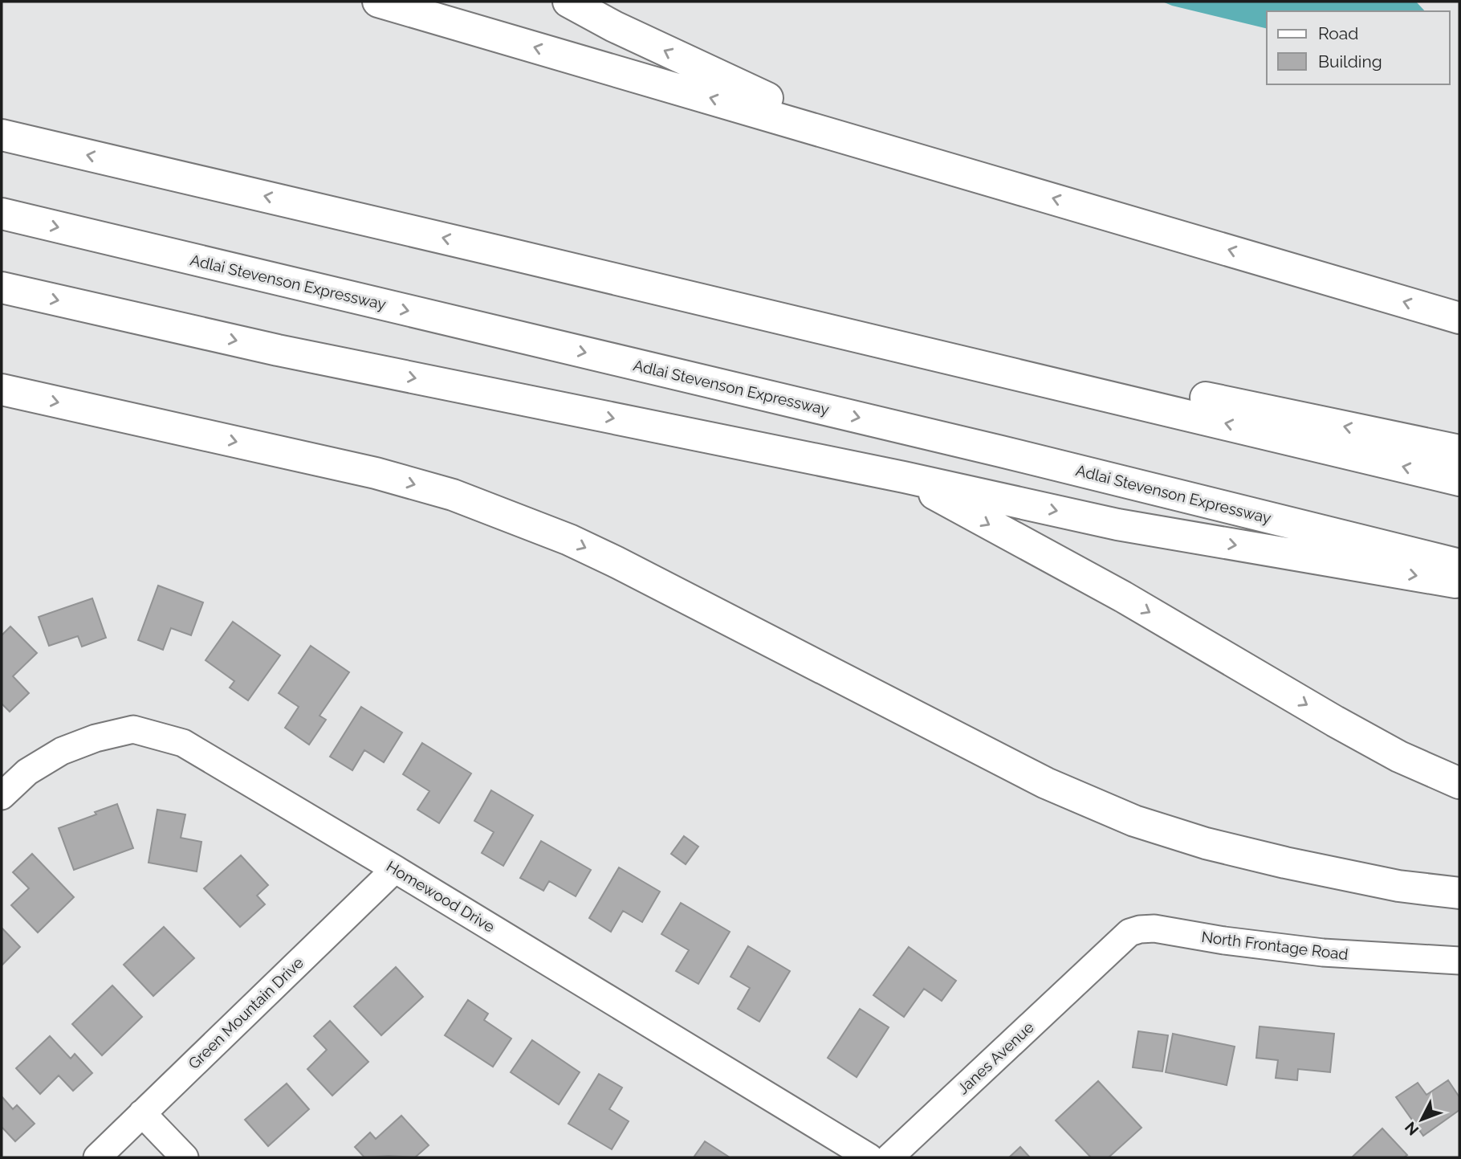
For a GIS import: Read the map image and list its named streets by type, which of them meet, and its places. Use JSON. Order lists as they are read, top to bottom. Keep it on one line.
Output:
{"streets":{"highway":["Adlai Stevenson Expressway"],"street":["Homewood Drive","North Frontage Road","Green Mountain Drive","Janes Avenue"]},"crossings":[["Homewood Drive","Green Mountain Drive"],["North Frontage Road","Janes Avenue"]],"legend":["Road","Building"],"north":"bottom left"}
